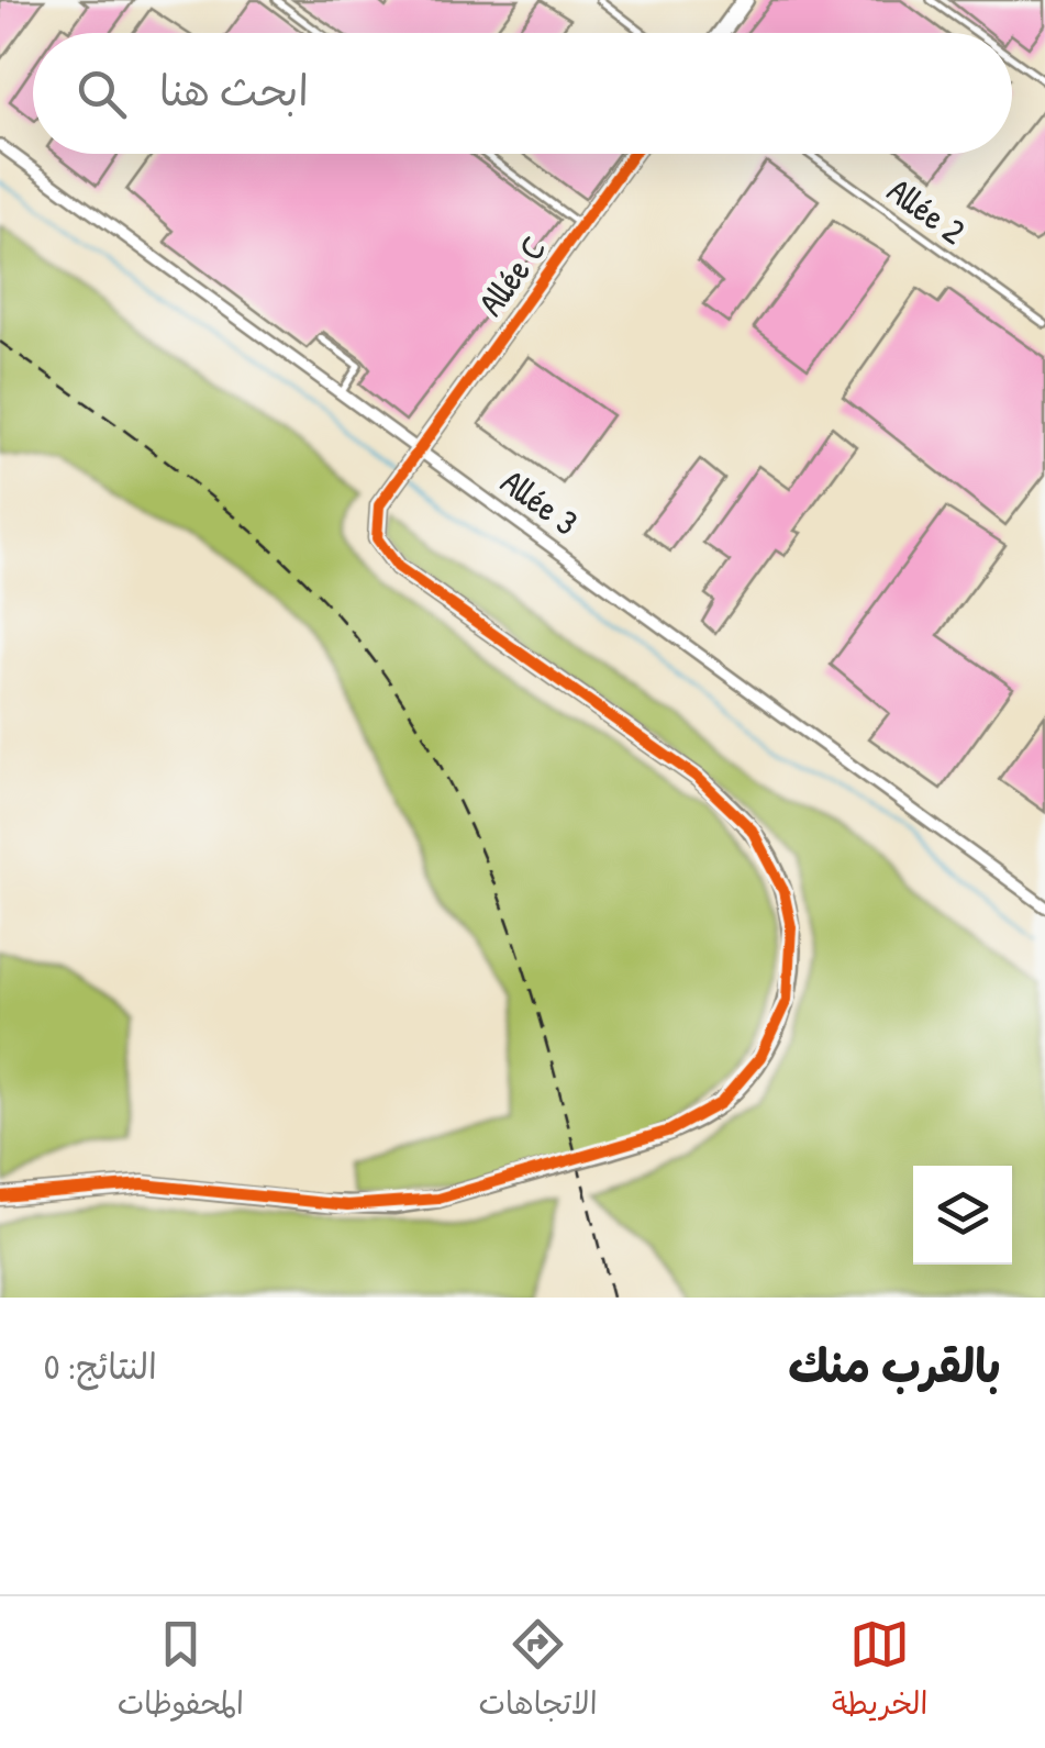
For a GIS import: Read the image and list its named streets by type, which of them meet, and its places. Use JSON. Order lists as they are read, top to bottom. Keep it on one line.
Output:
{"streets":{"street":["Allée C","Allée 3"],"lane":["Allée 2"]},"crossings":[["Allée C","Allée 3"]],"page":{"search":"ابحث هنا","heading":["بالقرب منك","النتائج: 0"],"nav":["الخريطة","الاتجاهات","المحفوظات"]}}
